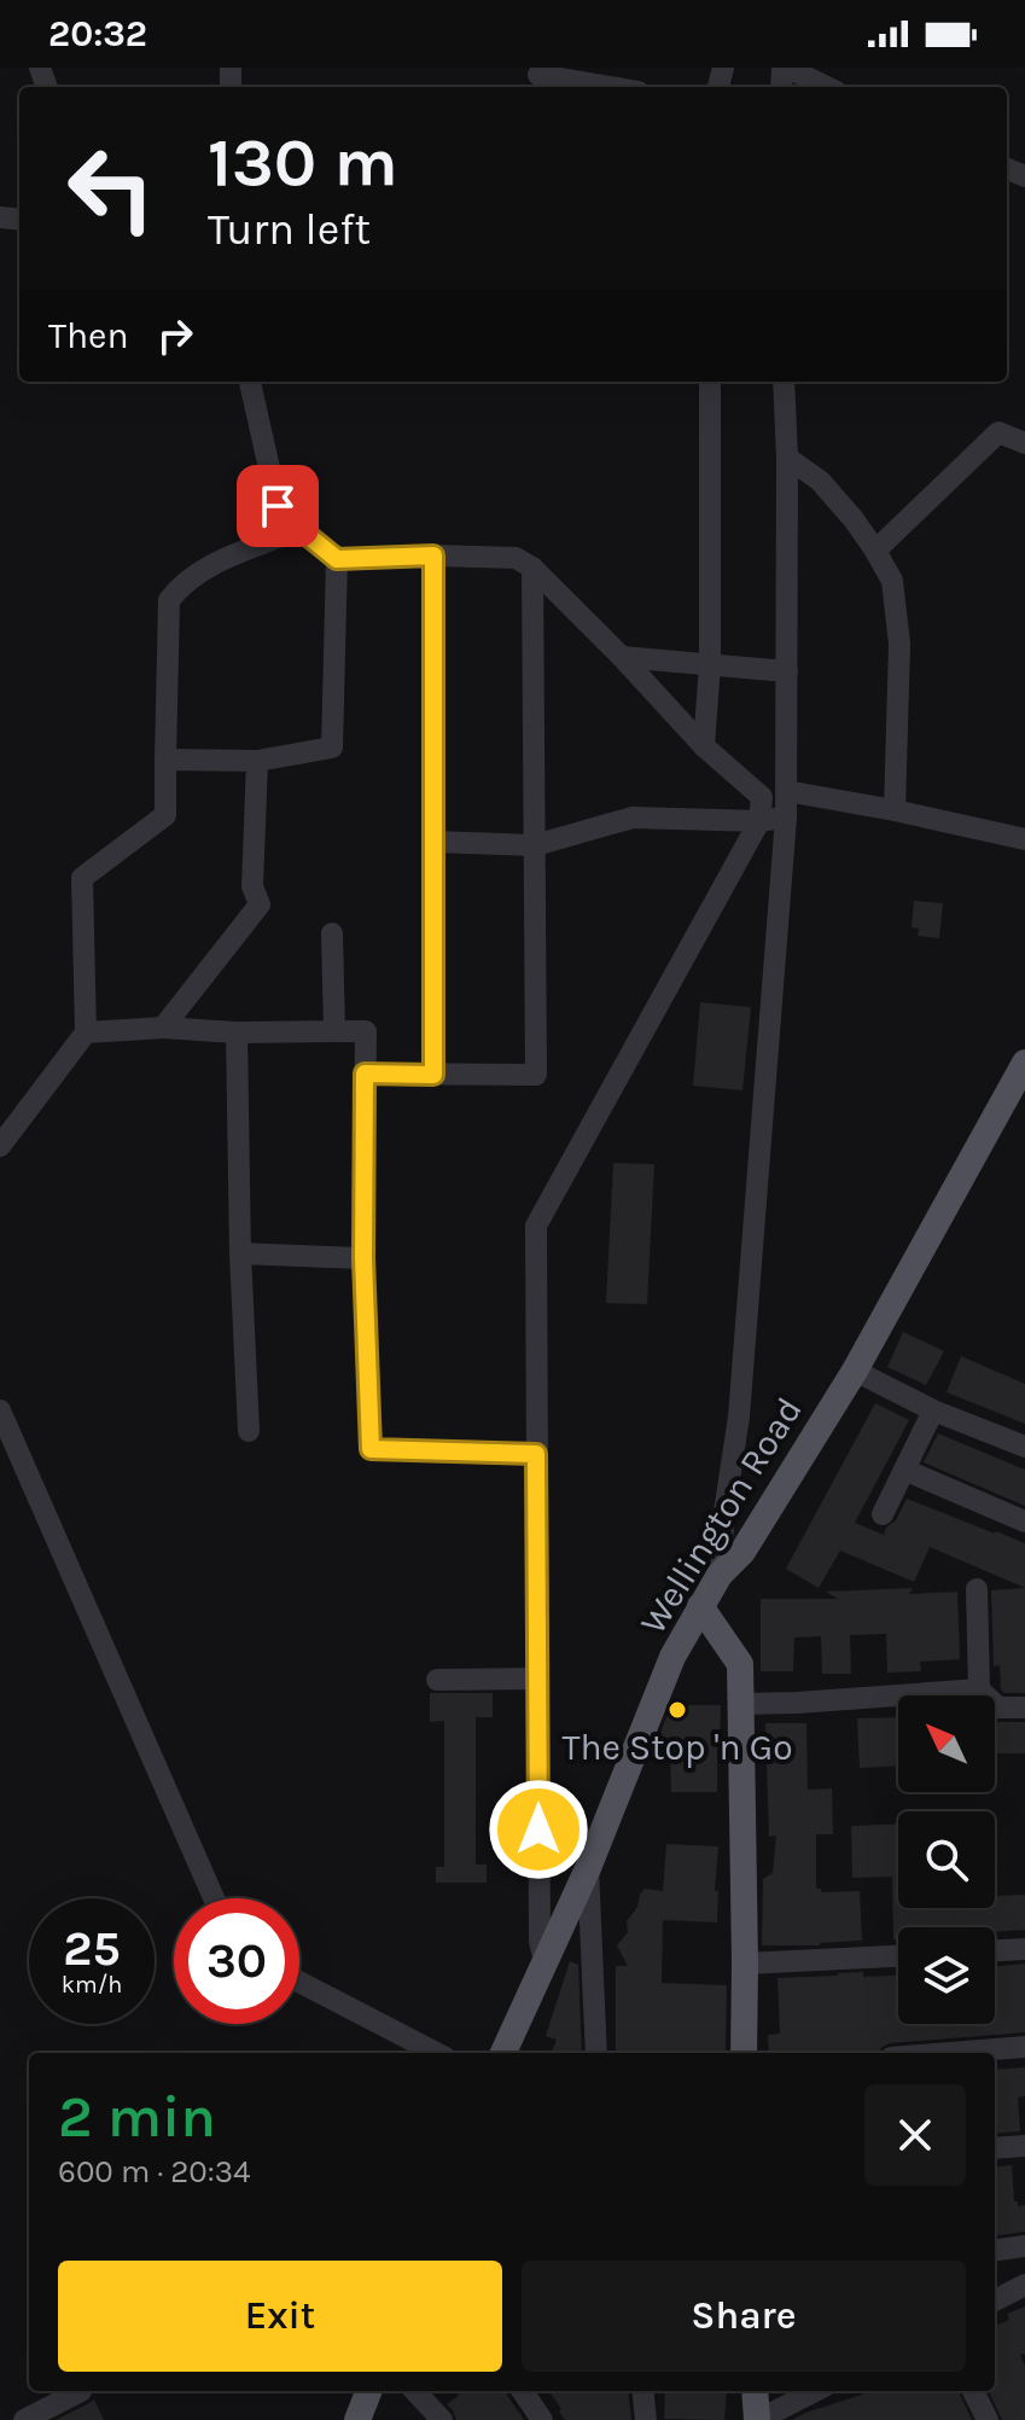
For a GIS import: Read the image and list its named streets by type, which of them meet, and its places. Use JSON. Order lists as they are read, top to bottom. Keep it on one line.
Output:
{"streets":{"main road":["Wellington Road"]},"places":["The Stop 'n Go"],"north":"top left","page":{"status":"20:32","turn":["130 m","Turn left"],"then":"Then","speed":"25 km/h","limit":"30","heading":["2 min","600 m · 20:34"],"buttons":["Exit","Share"]}}
